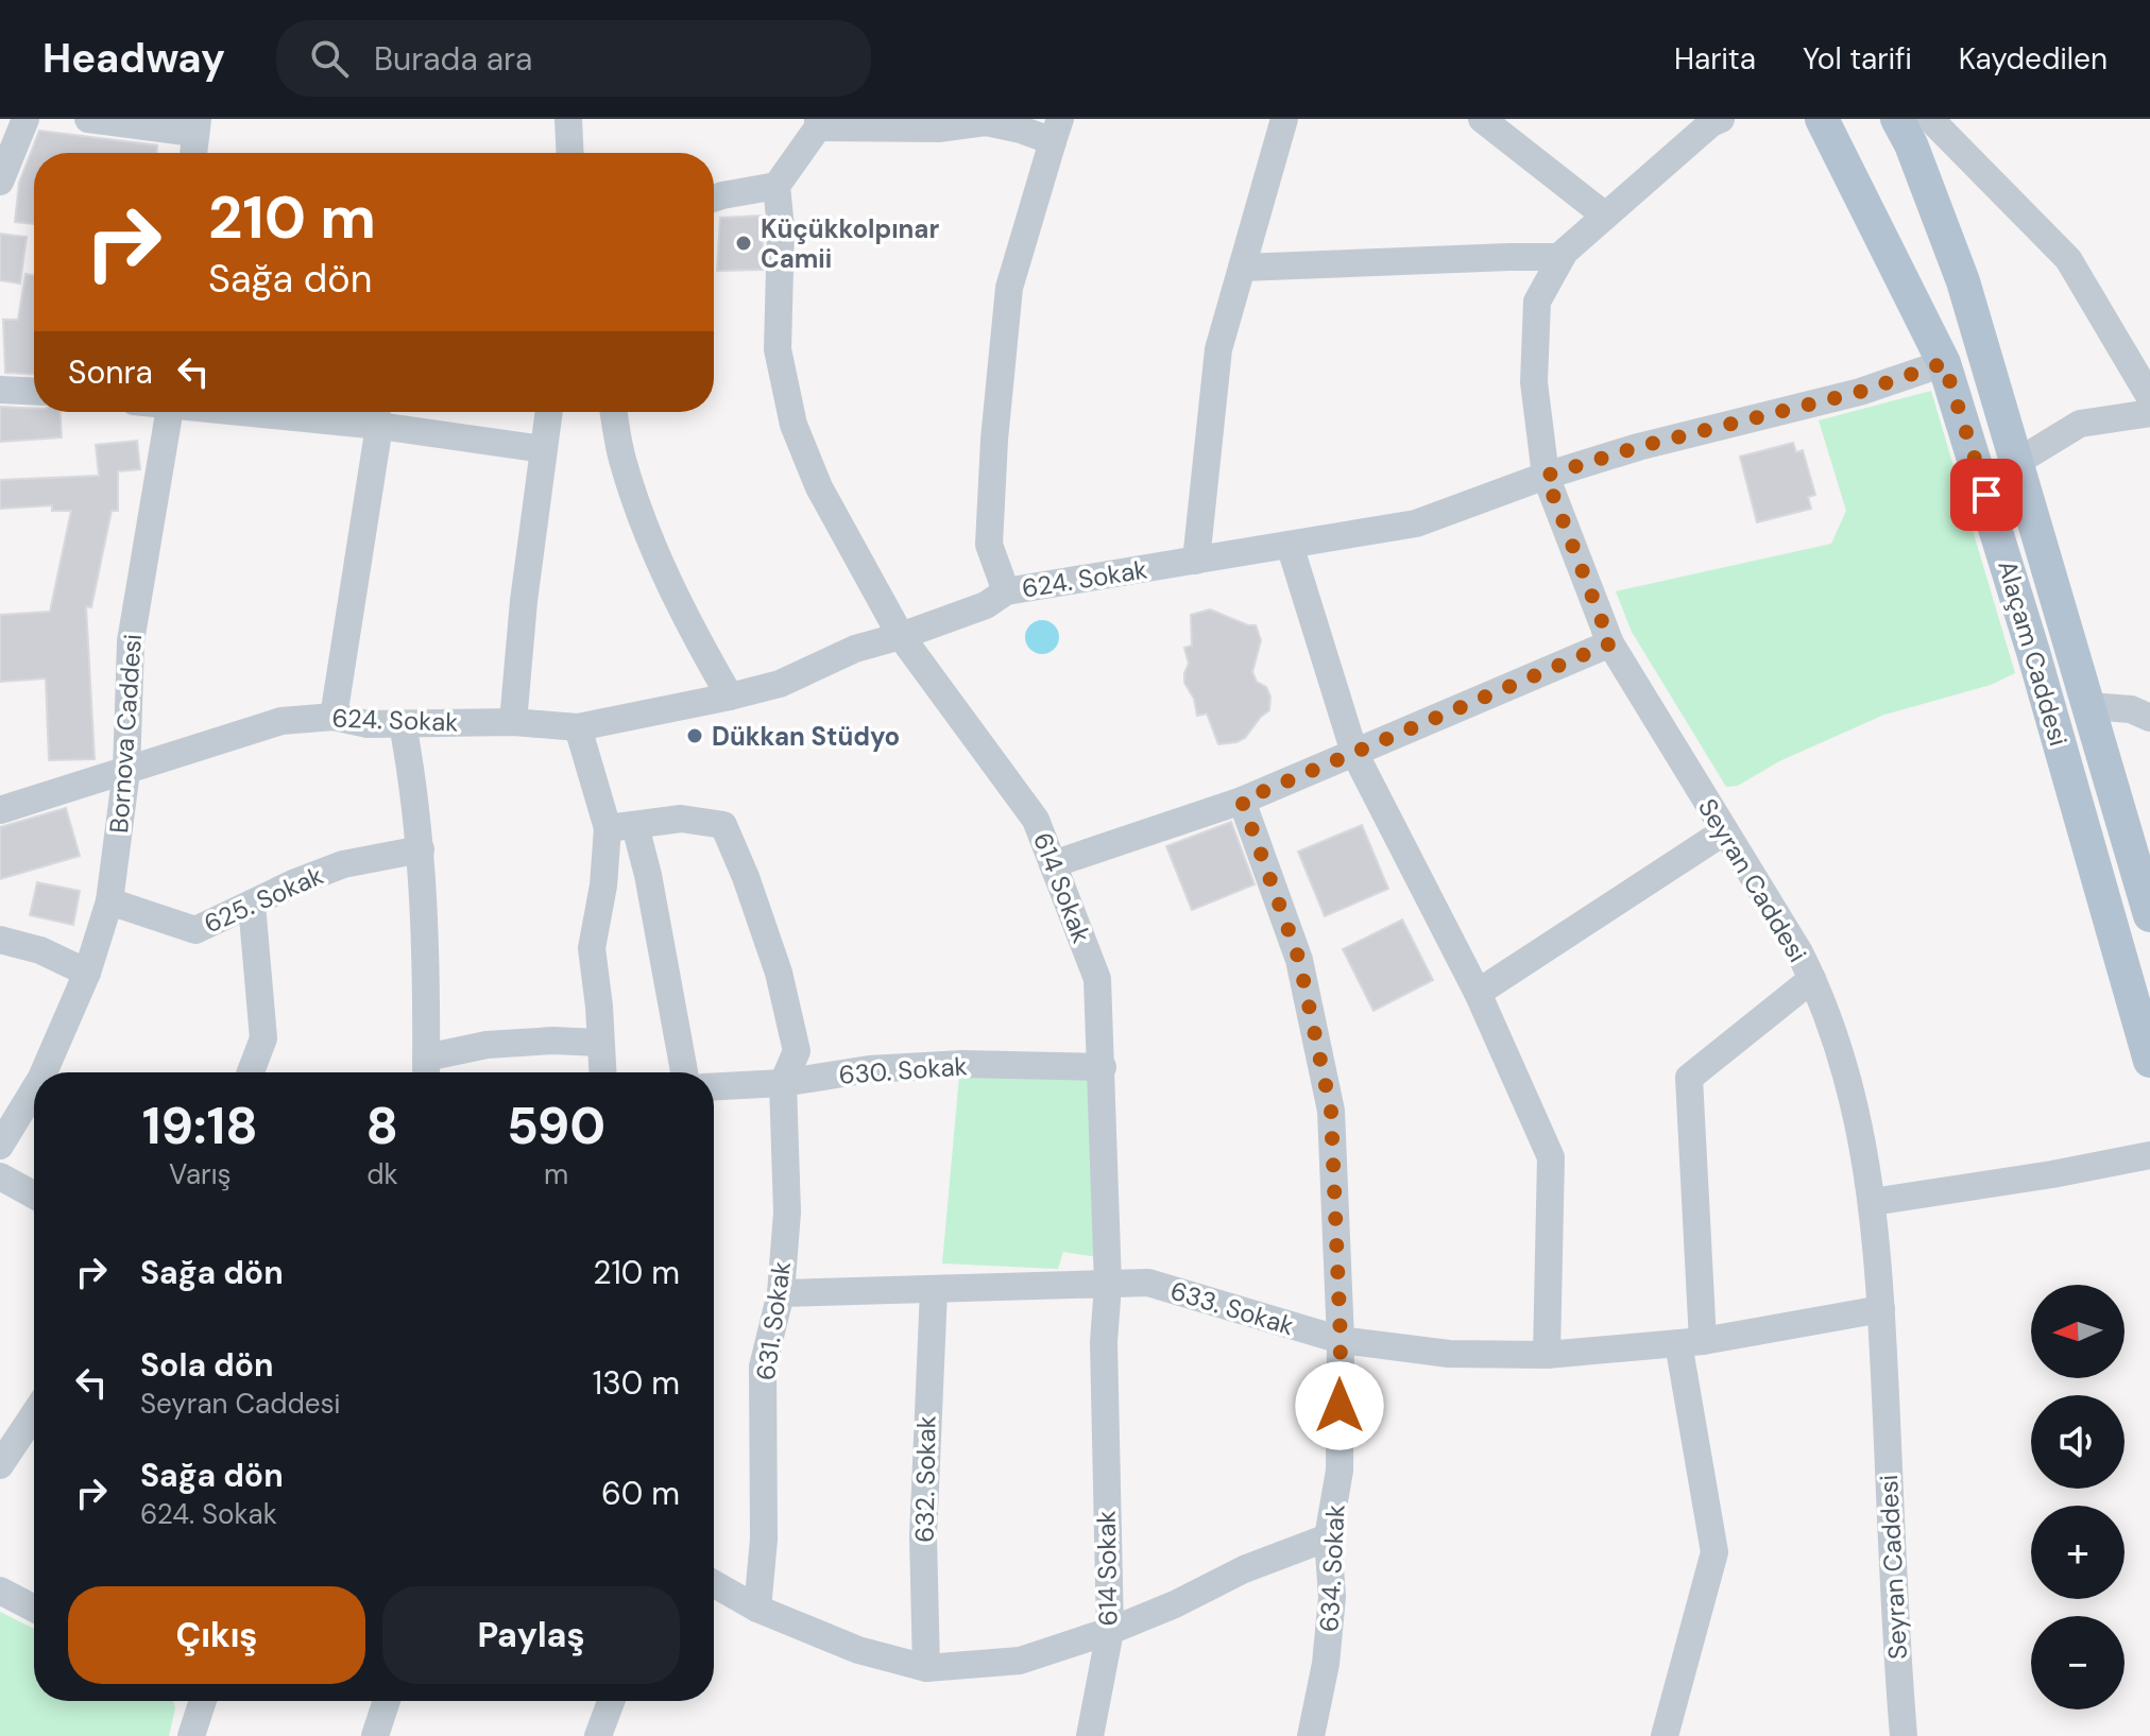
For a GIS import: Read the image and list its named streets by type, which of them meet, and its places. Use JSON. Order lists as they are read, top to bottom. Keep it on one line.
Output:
{"streets":{"main road":["Alaçam Caddesi"],"street":["624. Sokak","Bornova Caddesi","Seyran Caddesi","614 Sokak","625. Sokak","630. Sokak","633. Sokak","631. Sokak","632. Sokak","634. Sokak"]},"crossings":[["624. Sokak","Alaçam Caddesi"],["624. Sokak","Bornova Caddesi"],["624. Sokak","Seyran Caddesi"],["624. Sokak","614 Sokak"],["Bornova Caddesi","625. Sokak"],["Seyran Caddesi","633. Sokak"],["614 Sokak","630. Sokak"],["614 Sokak","633. Sokak"],["630. Sokak","631. Sokak"],["633. Sokak","631. Sokak"],["633. Sokak","632. Sokak"],["633. Sokak","634. Sokak"]],"places":["Küçükkolpınar Camii","Dükkan Stüdyo"],"north":"left","page":{"header":"Headway","search":"Burada ara","nav":["Harita","Yol tarifi","Kaydedilen"],"turn":["210 m","Sağa dön"],"then":"Sonra","eta":["19:18","Varış","8","dk","590","m"],"list":[{"name":"Sağa dön","value":"210 m"},{"name":"Sola dön","note":"Seyran Caddesi","value":"130 m"},{"name":"Sağa dön","note":"624. Sokak","value":"60 m"}],"map_buttons":["+","−"],"buttons":["Çıkış","Paylaş"]}}
